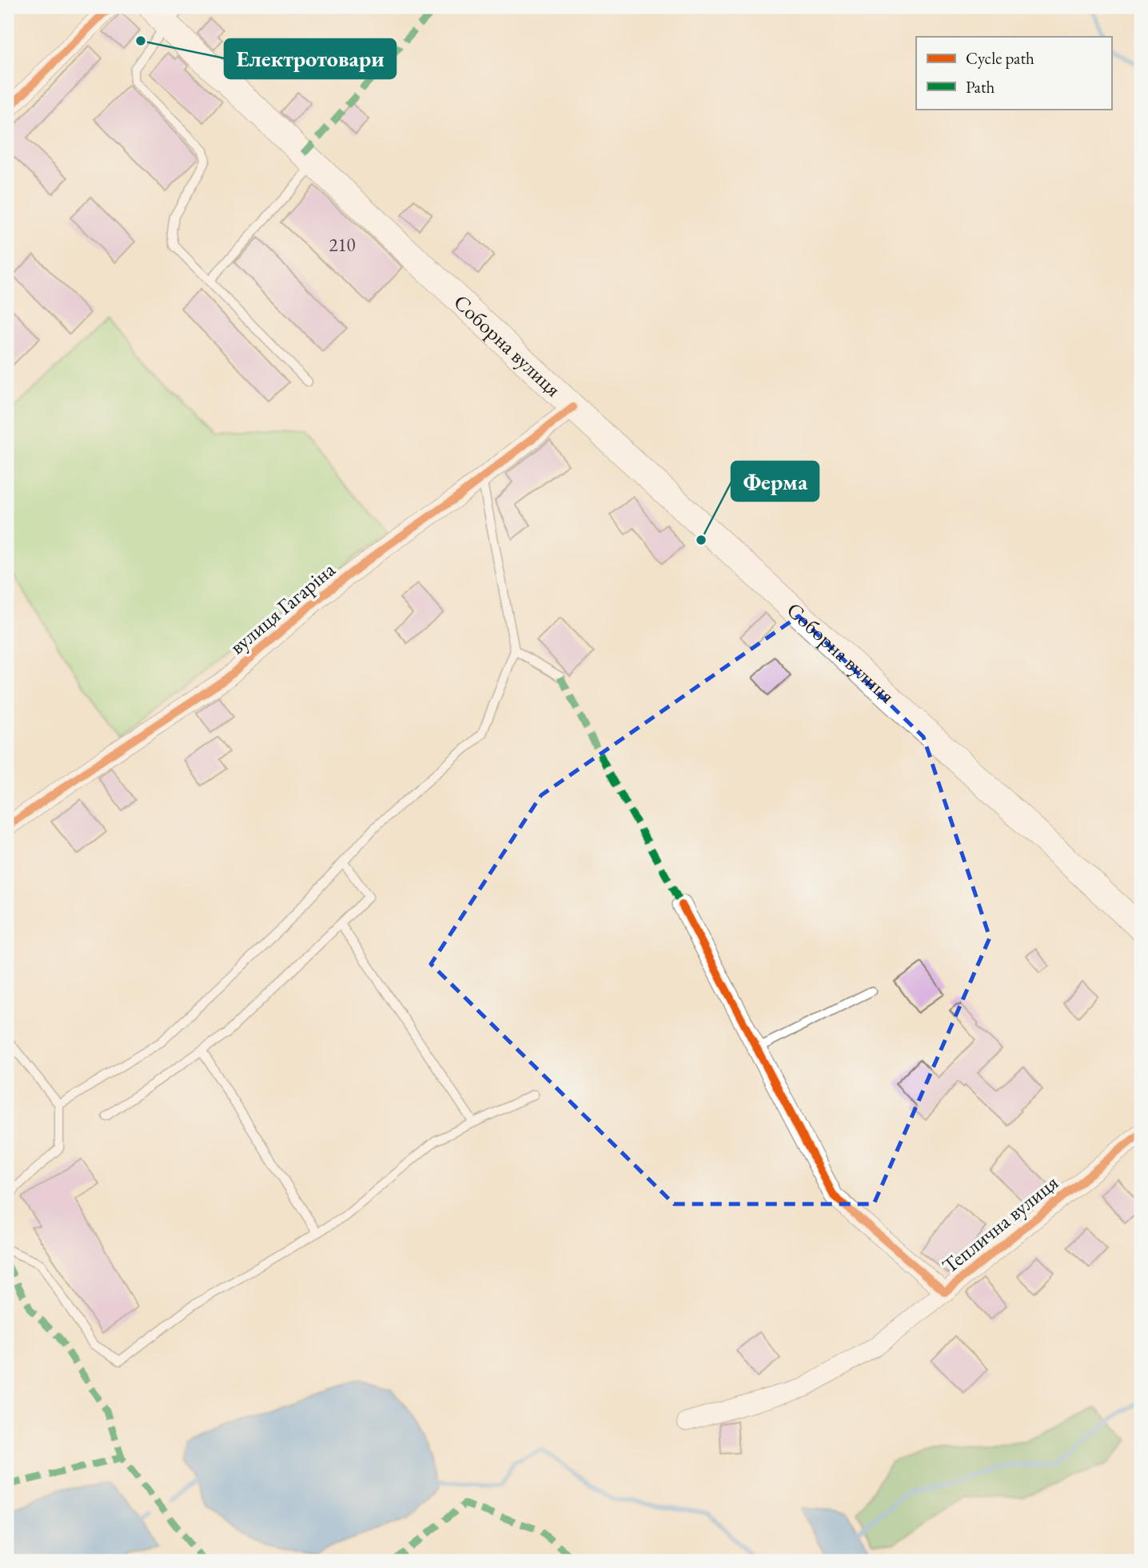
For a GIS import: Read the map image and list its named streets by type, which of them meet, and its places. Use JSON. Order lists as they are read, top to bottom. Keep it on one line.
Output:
{"streets":{"main road":["Соборна вулиця"],"street":["вулиця Гагаріна","Теплична вулиця"]},"crossings":[["Соборна вулиця","вулиця Гагаріна"]],"places":["Електротовари","Ферма"],"house_numbers":["210"],"legend":["Cycle path","Path"]}
